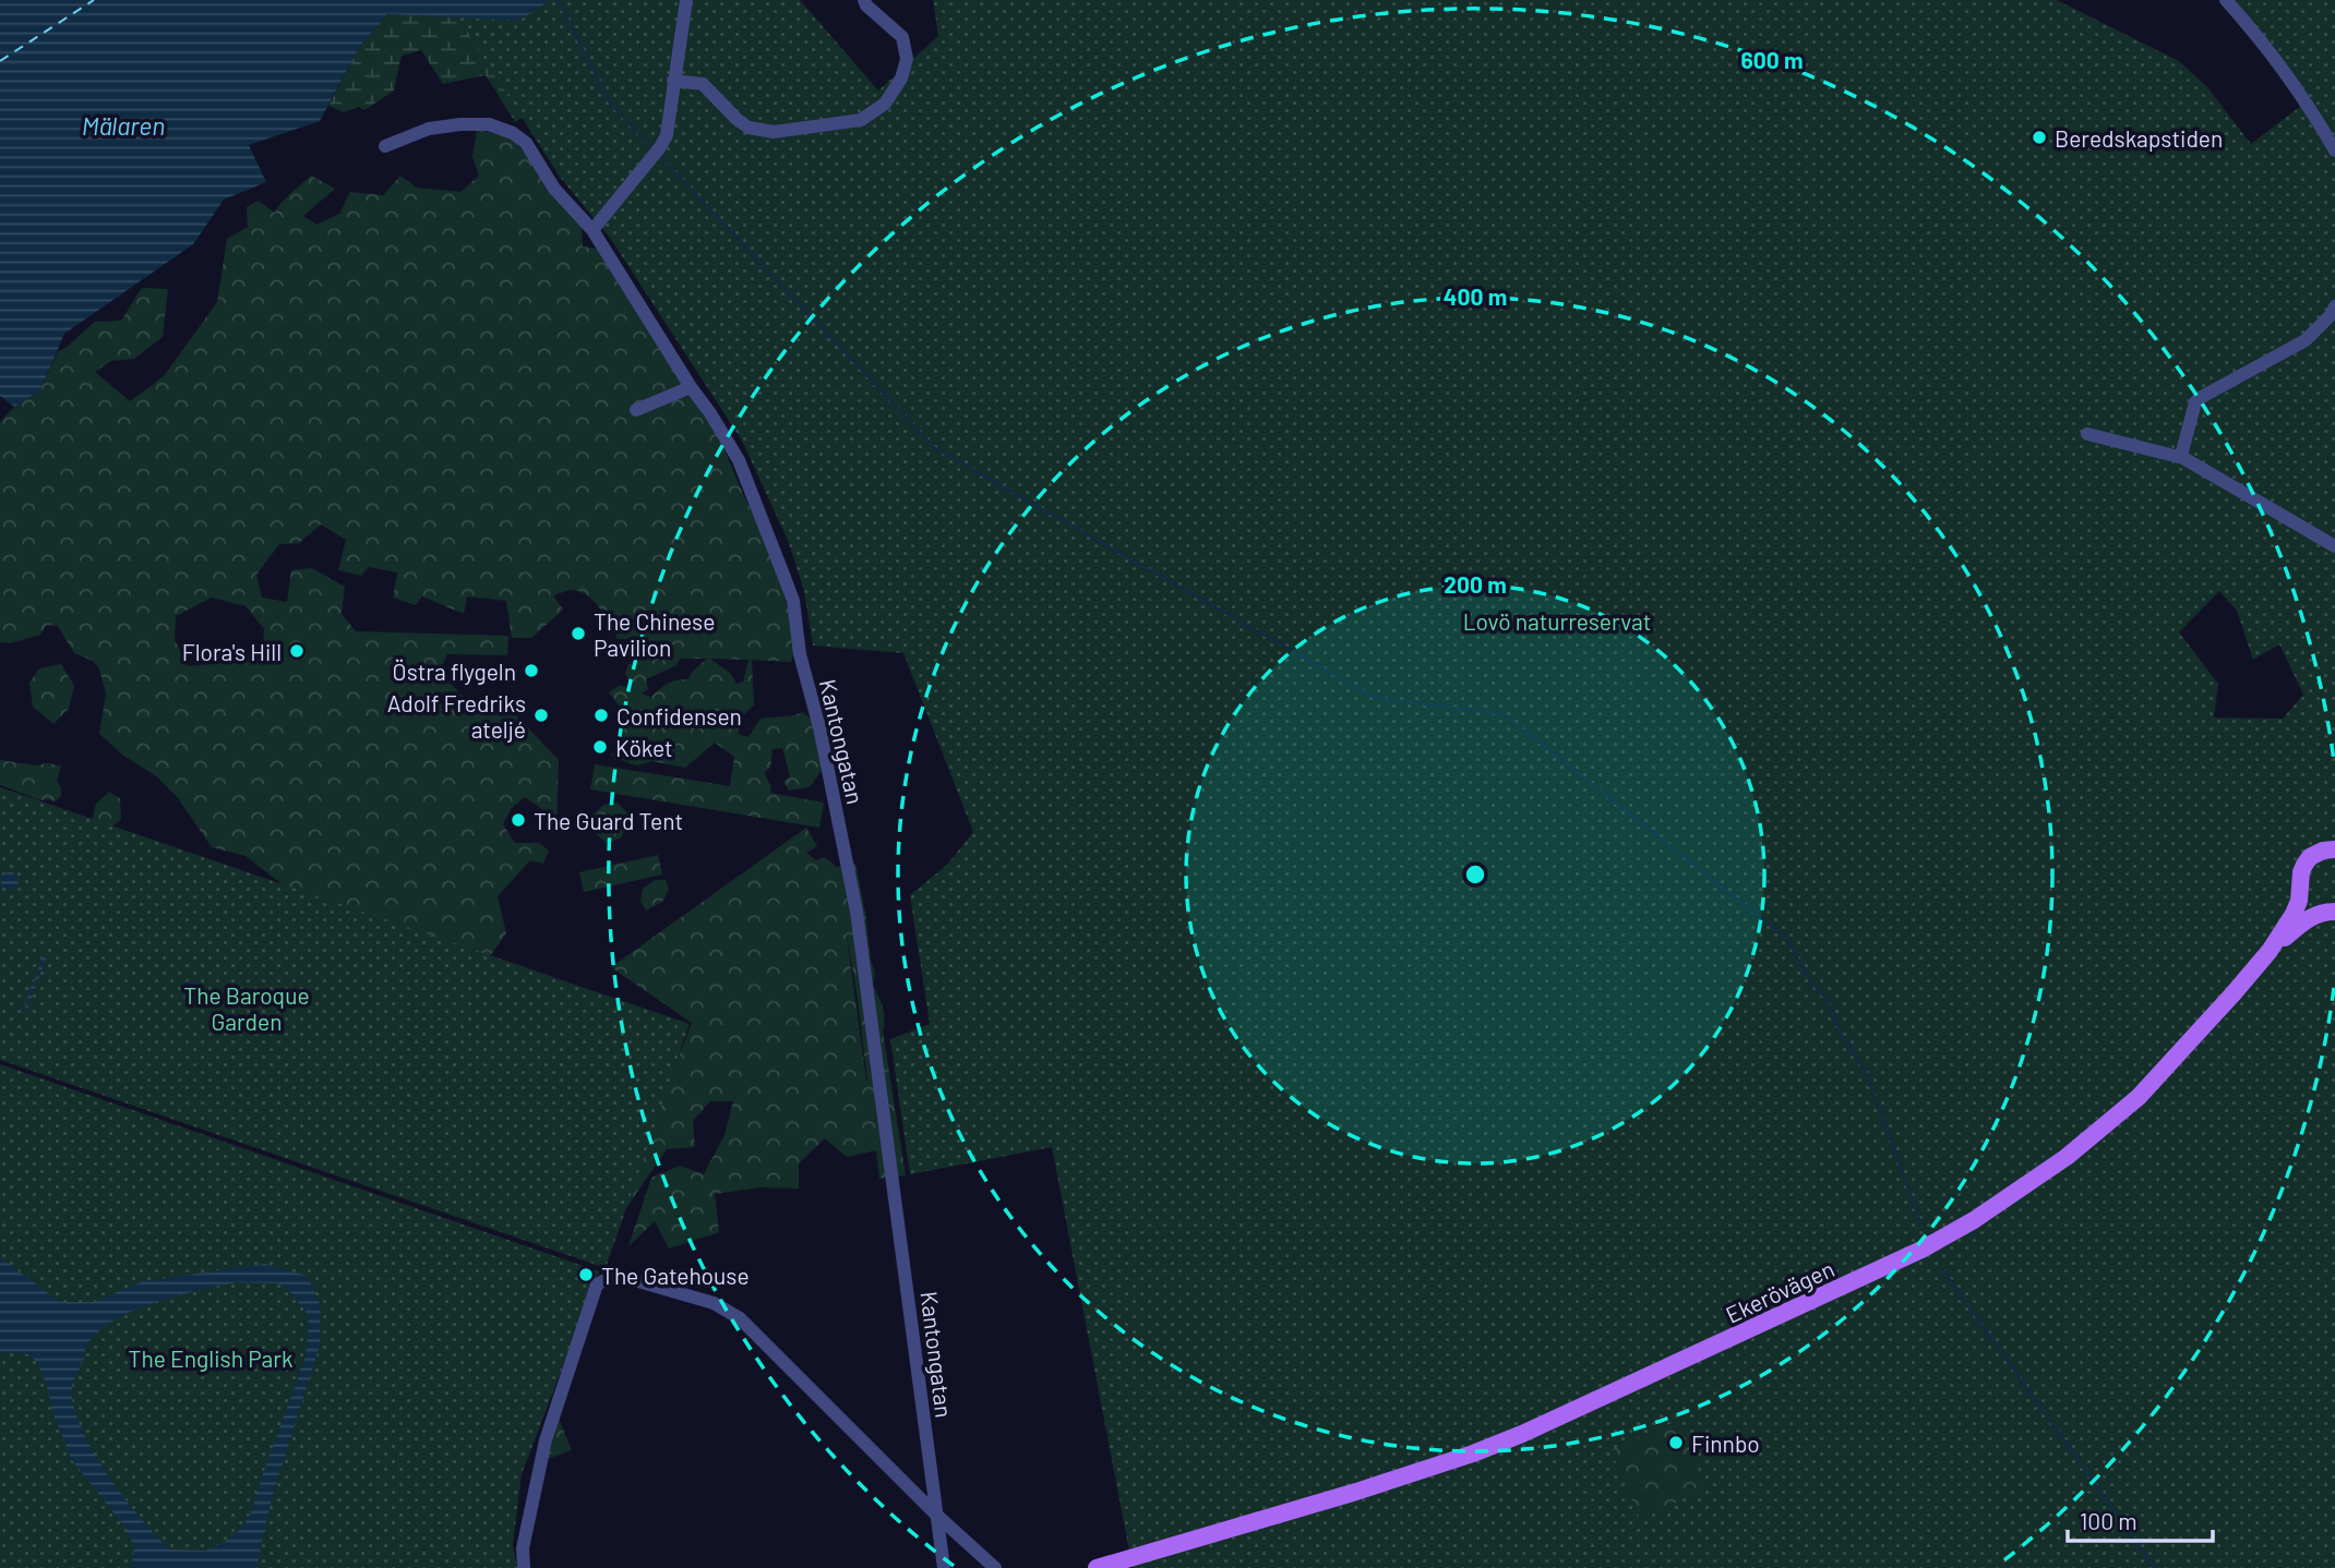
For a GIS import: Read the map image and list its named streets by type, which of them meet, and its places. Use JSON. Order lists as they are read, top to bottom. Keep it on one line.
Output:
{"streets":{"main road":["Ekerövägen"],"street":["Kantongatan"]},"water":["Mälaren"],"parks":["Lovö naturreservat","The Baroque Garden","The English Park"],"places":["Beredskapstiden","The Chinese Pavilion","Flora's Hill","Östra flygeln","Adolf Fredriks ateljé","Confidensen","Köket","The Guard Tent","The Gatehouse","Finnbo"],"scale_bar":"100 m","rings":["600 m","400 m","200 m"]}
